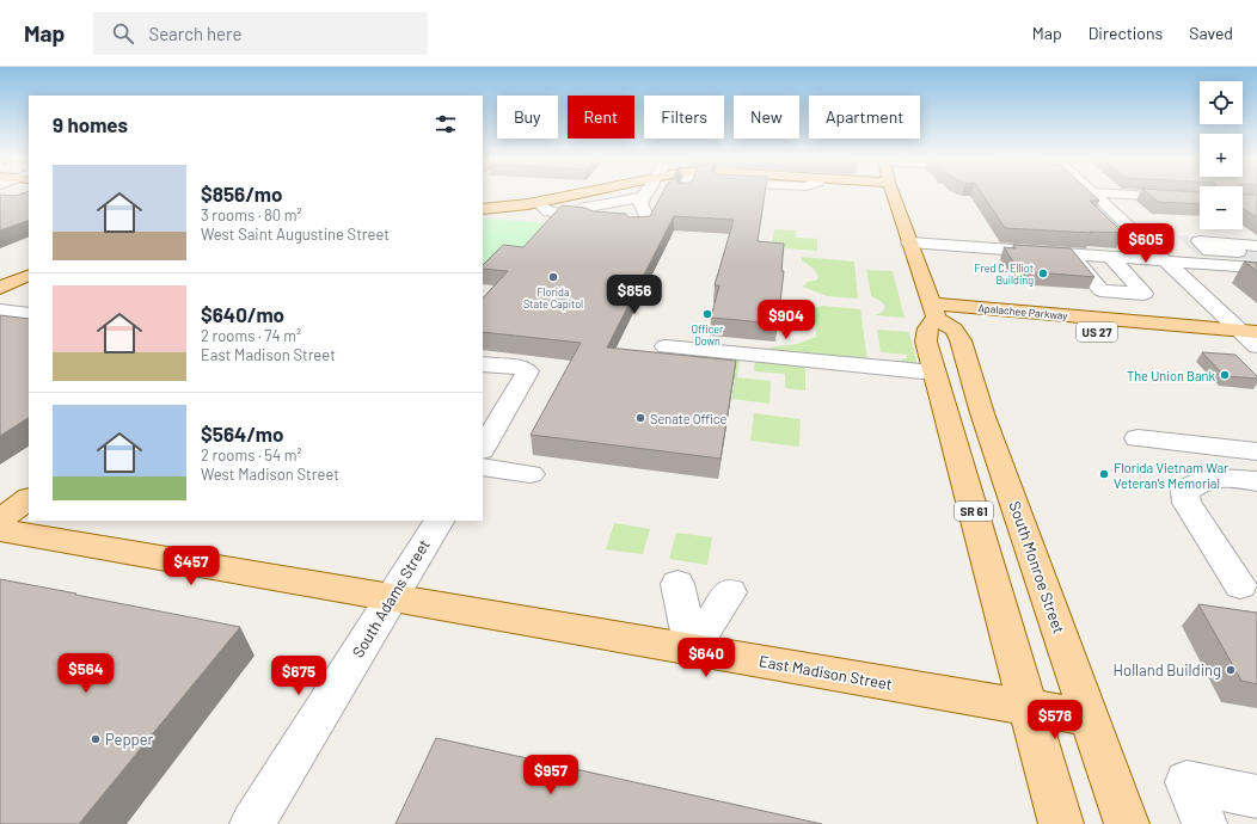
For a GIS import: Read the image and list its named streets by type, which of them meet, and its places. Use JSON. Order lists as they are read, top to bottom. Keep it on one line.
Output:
{"streets":{"main road":["Apalachee Parkway","US 27","SR 61","South Monroe Street","East Madison Street"],"street":["South Adams Street"]},"crossings":[["Apalachee Parkway","SR 61"],["Apalachee Parkway","South Monroe Street"],["SR 61","South Monroe Street"],["SR 61","East Madison Street"],["South Monroe Street","East Madison Street"],["South Adams Street","East Madison Street"]],"places":["Fred C. Elliot Building","Florida State Capitol","Officer Down","The Union Bank","Senate Office","Florida Vietnam War Veteran's Memorial","Holland Building","Pepper"],"page":{"header":"Map","search":"Search here","nav":["Map","Directions","Saved"],"map_buttons":["+","−"],"chip":["Buy","Rent","Filters","New","Apartment"],"heading":"9 homes","list":[{"name":"$856/mo","note":"3 rooms · 80 m² · West Saint Augustine Street"},{"name":"$640/mo","note":"2 rooms · 74 m² · East Madison Street"},{"name":"$564/mo","note":"2 rooms · 54 m² · West Madison Street"}],"price":["$605","$856","$904","$457","$640","$564","$675","$578","$957"]}}
